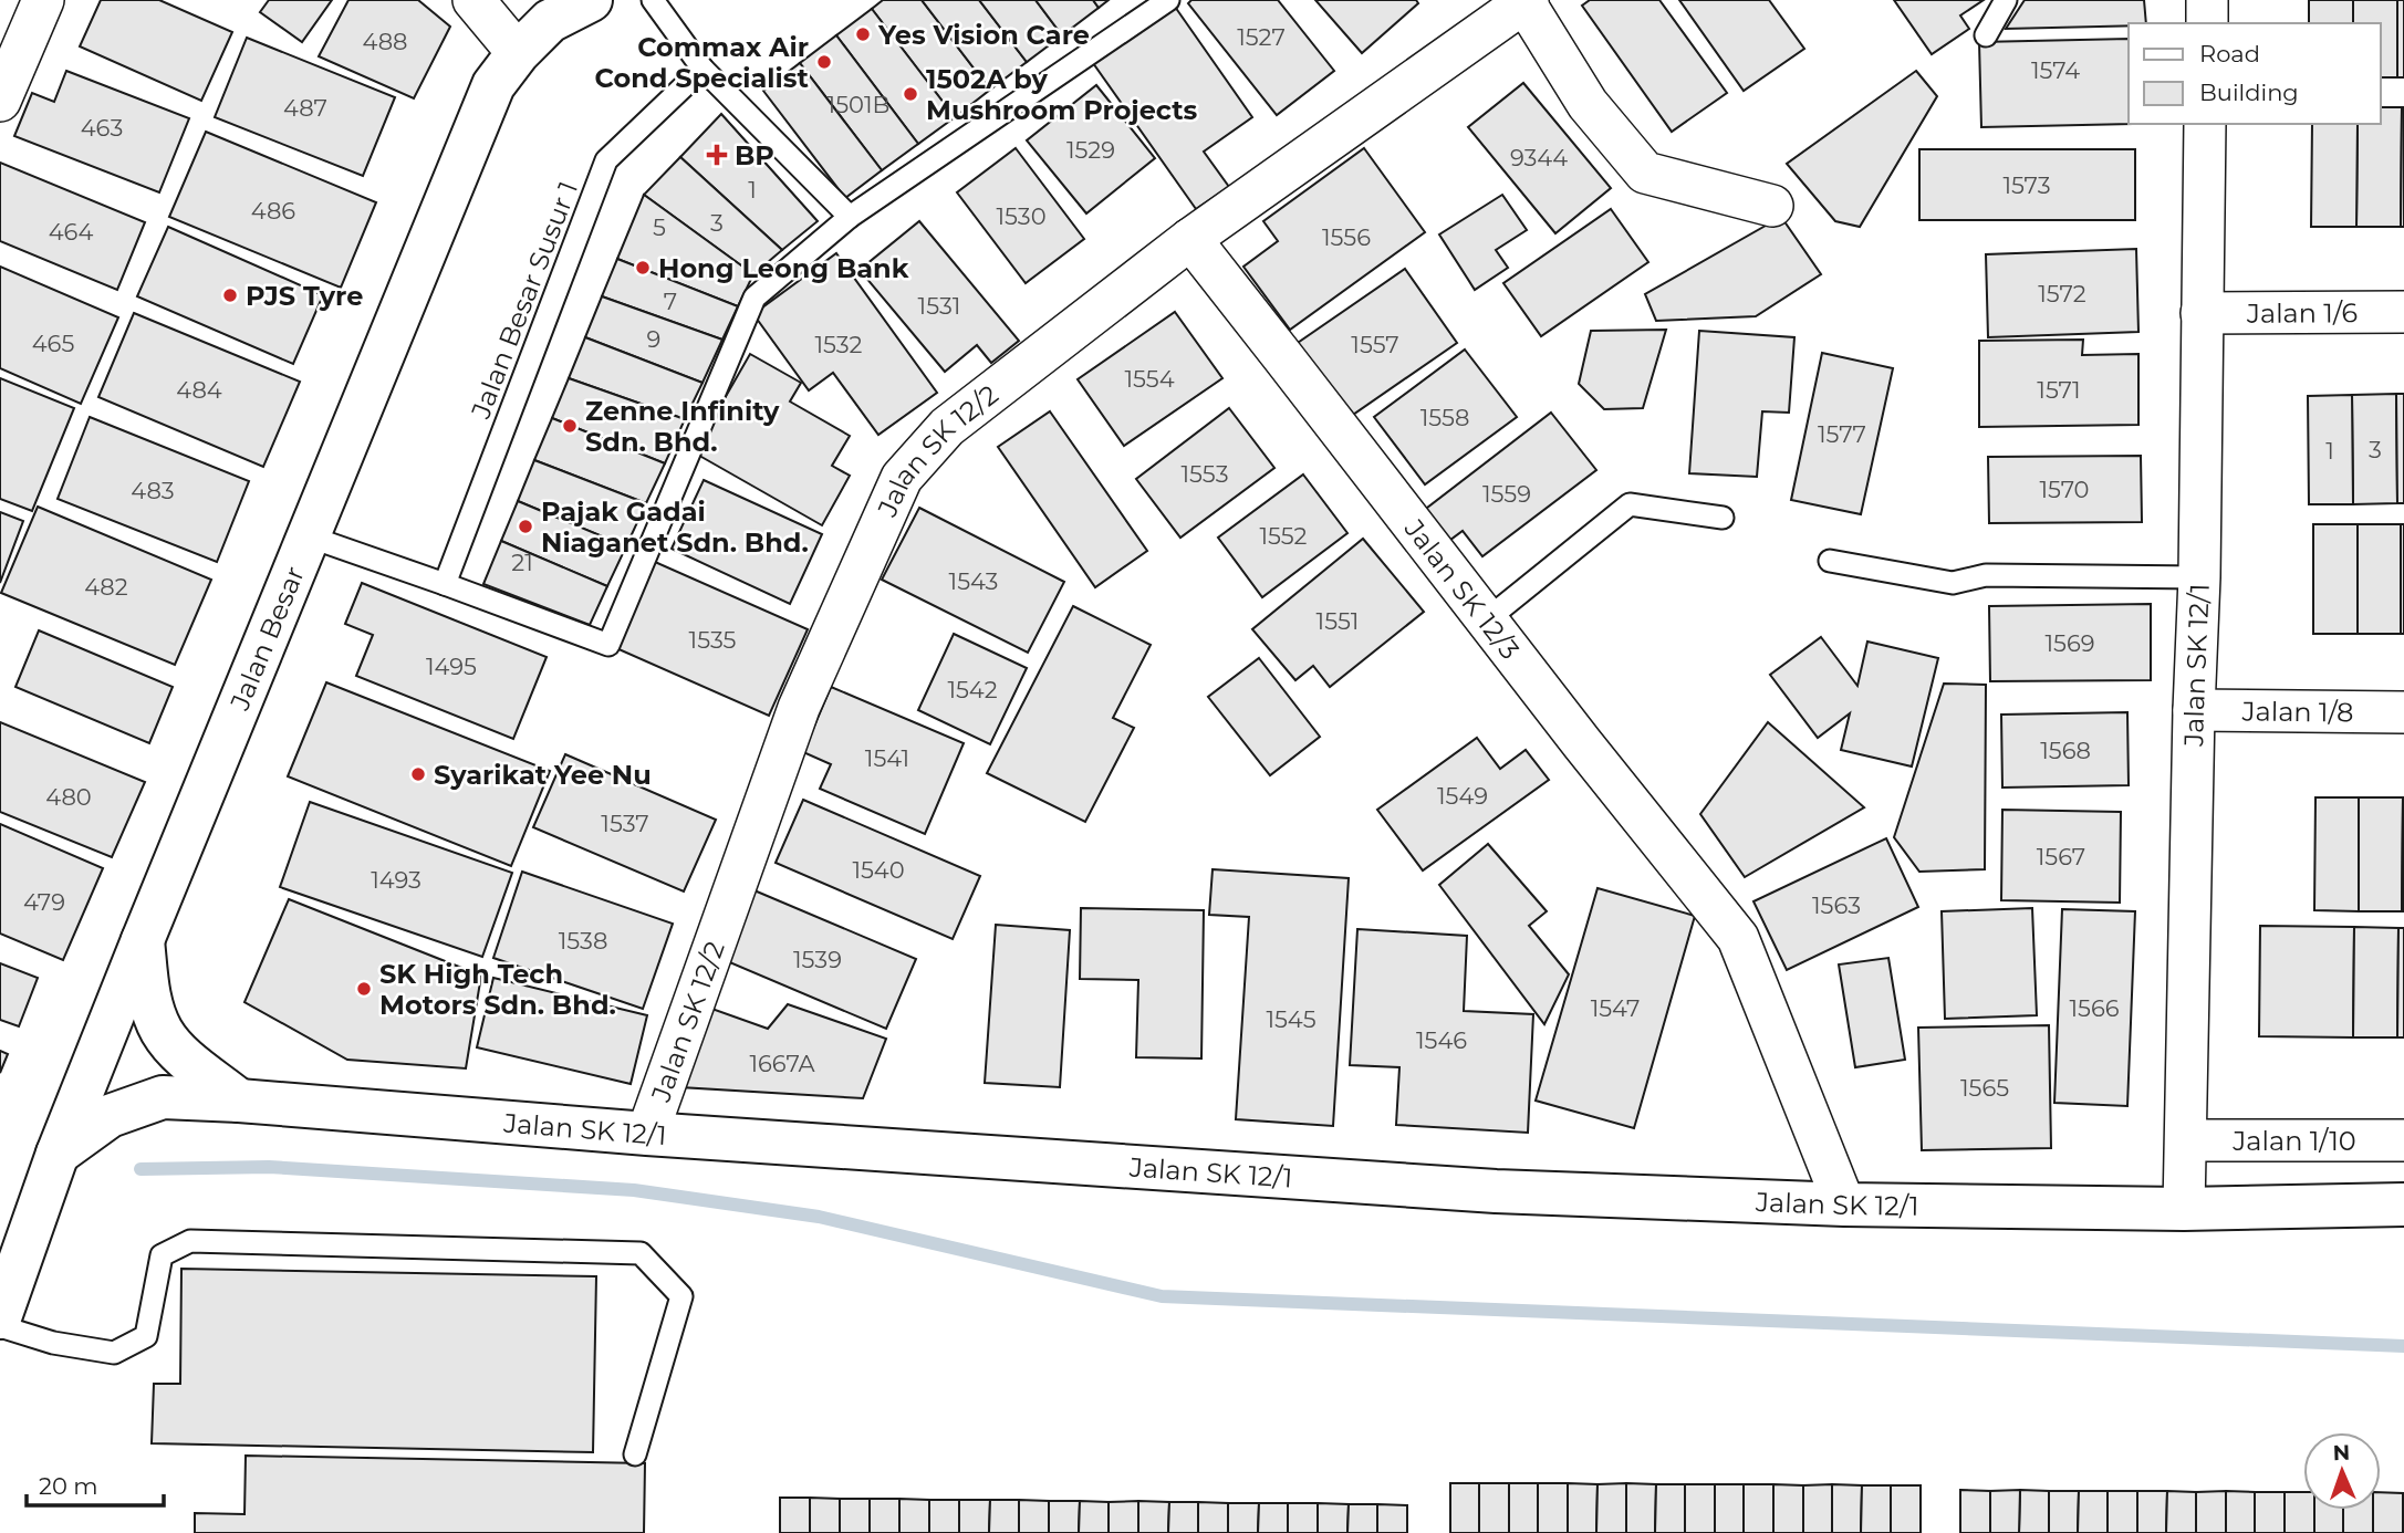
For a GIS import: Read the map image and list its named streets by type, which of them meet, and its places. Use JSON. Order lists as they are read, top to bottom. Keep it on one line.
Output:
{"streets":{"main road":["Jalan Besar","Jalan SK 12/1"],"street":["Jalan 1/6","Jalan SK 12/2","Jalan SK 12/3","Jalan 1/8","Jalan 1/10"],"lane":["Jalan Besar Susur 1"]},"crossings":[["Jalan 1/6","Jalan SK 12/1"],["Jalan SK 12/2","Jalan SK 12/3"],["Jalan SK 12/2","Jalan SK 12/1"],["Jalan SK 12/3","Jalan SK 12/1"],["Jalan Besar","Jalan SK 12/1"],["Jalan SK 12/1","Jalan 1/8"],["Jalan SK 12/1","Jalan 1/10"]],"places":{"other":["Yes Vision Care","Commax Air Cond Specialist","1502A by Mushroom Projects","Hong Leong Bank","PJS Tyre","Zenne Infinity Sdn. Bhd.","Pajak Gadai Niaganet Sdn. Bhd.","Syarikat Yee Nu","SK High Tech Motors Sdn. Bhd."],"health":["BP"]},"house_numbers":["1527","488","1574","1501B","487","463","1529","9344","1573","1","486","1530","3","5","464","1556","1572","7","1531","9","465","1532","1557","1554","484","1571","1558","1577","3","1","1553","1570","483","1559","1552","21","1543","482","1551","1535","1569","1495","1542","1568","1541","1549","480","1537","1567","1540","1493","479","1563","1538","1539","1547","1566","1545","1546","1667A","1565"],"legend":["Road","Building"],"scale_bar":"20 m","north":"top"}
